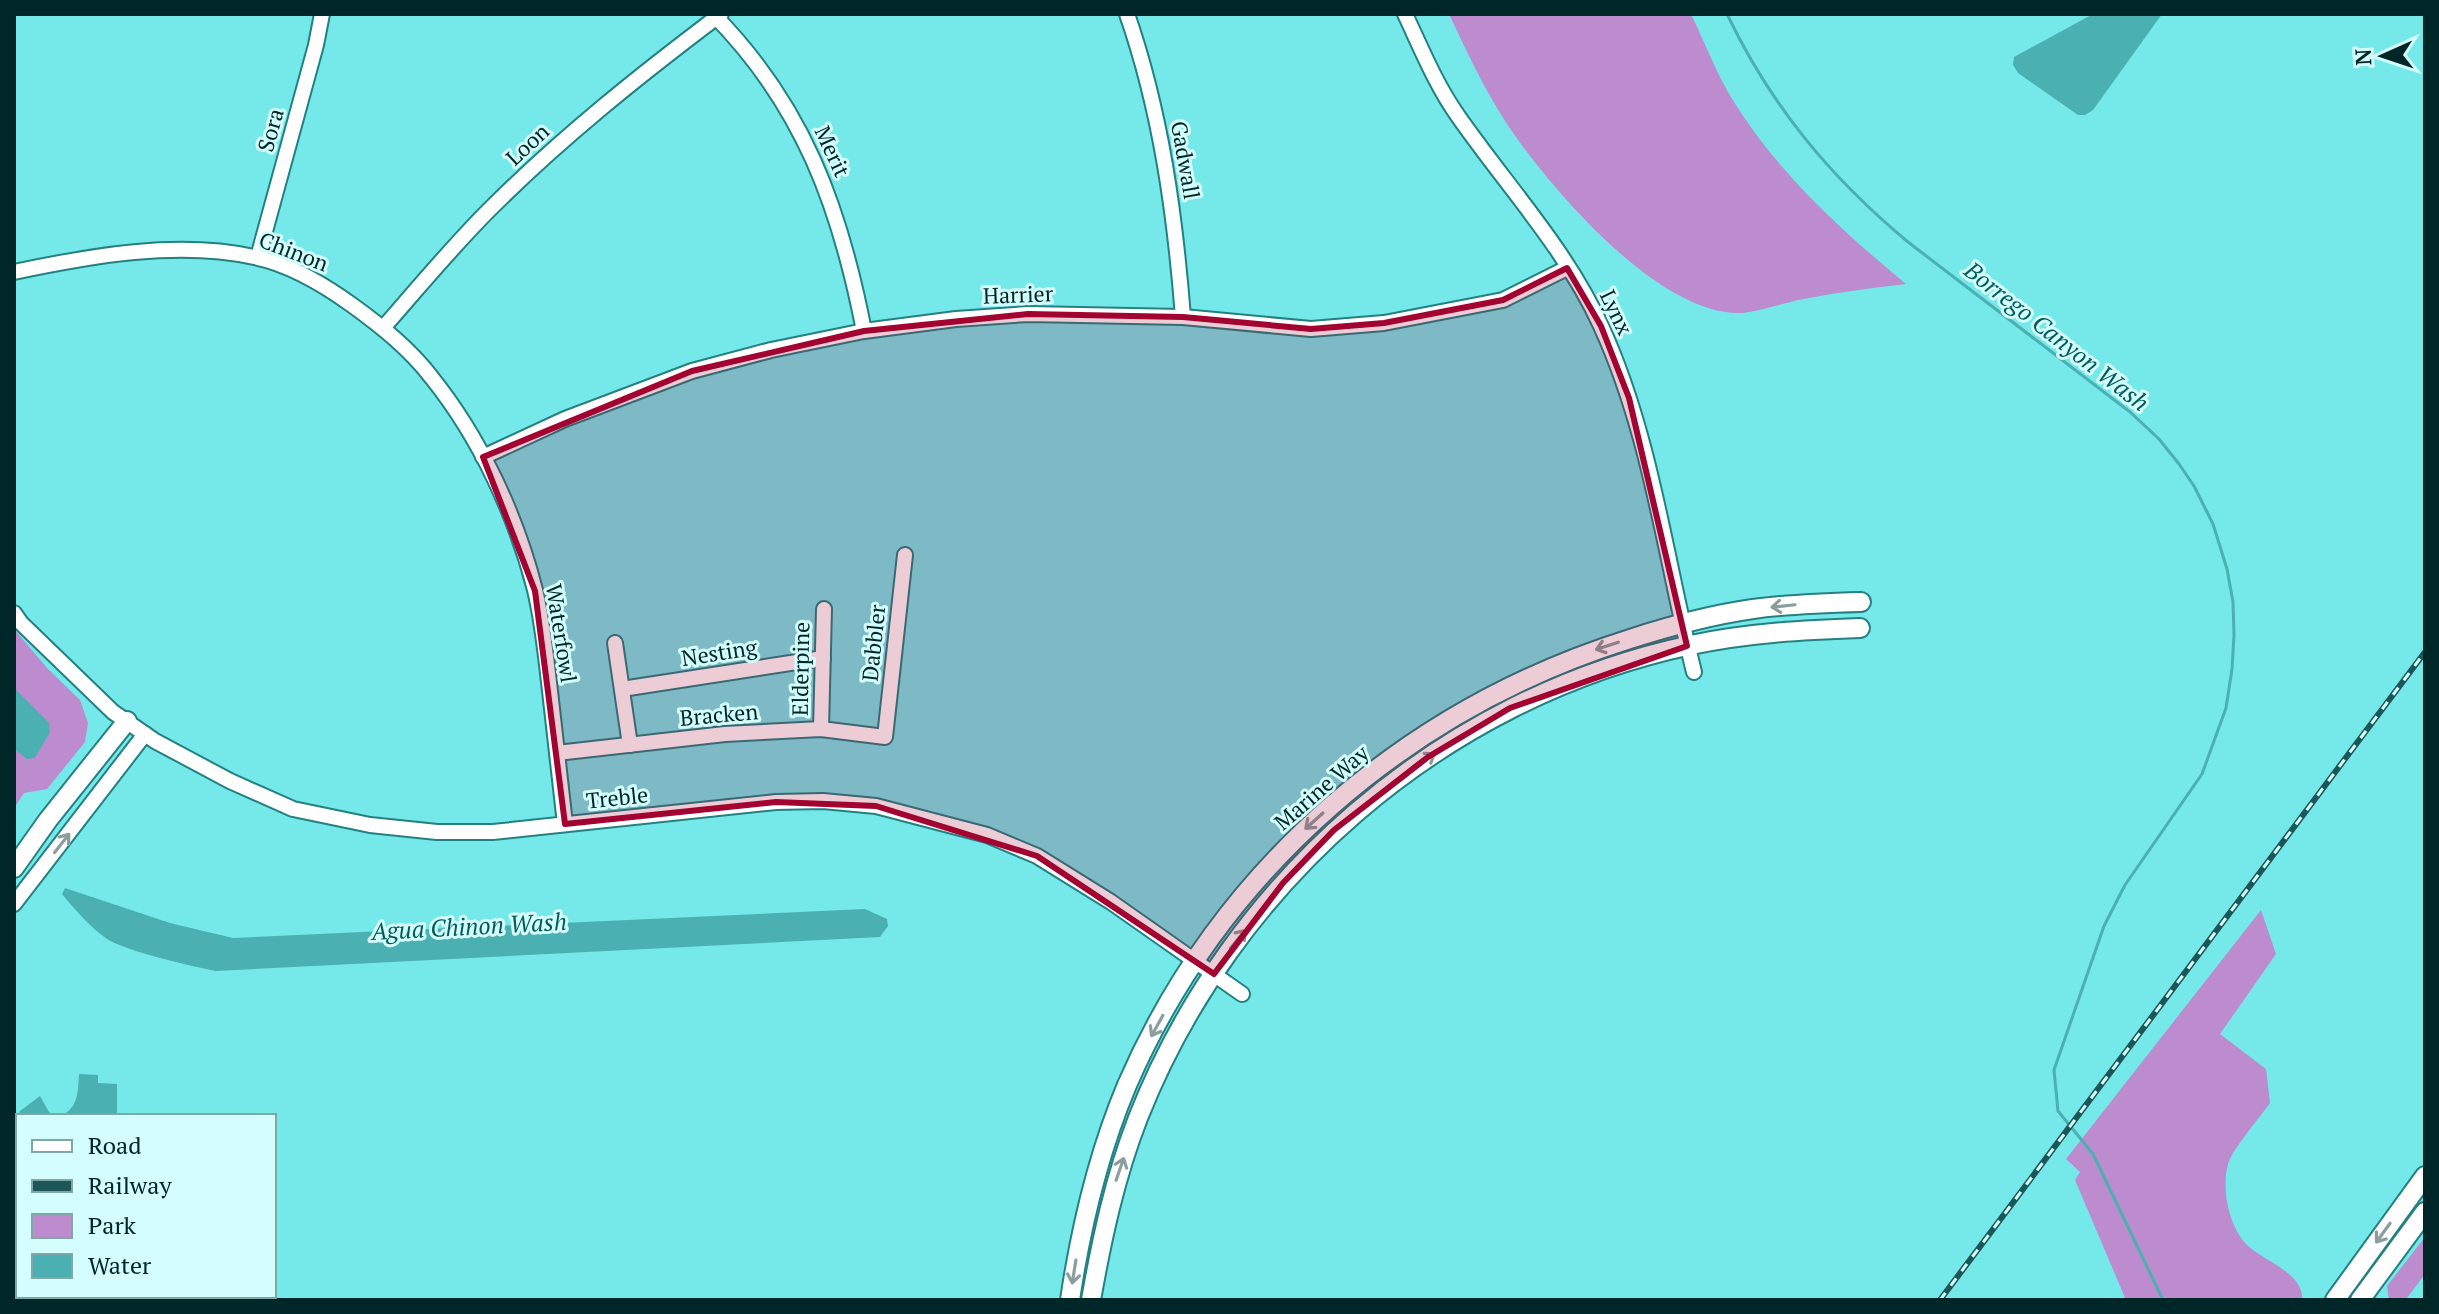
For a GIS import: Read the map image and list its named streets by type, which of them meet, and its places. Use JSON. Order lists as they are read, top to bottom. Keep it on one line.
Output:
{"streets":{"main road":["Marine Way"],"street":["Sora","Loon","Merit","Gadwall","Chinon","Harrier","Lynx","Waterfowl","Dabbler","Nesting","Elderpine","Bracken","Treble"]},"crossings":[["Sora","Chinon"],["Loon","Merit"],["Loon","Chinon"],["Merit","Harrier"],["Gadwall","Harrier"],["Chinon","Harrier"],["Chinon","Waterfowl"],["Harrier","Lynx"],["Harrier","Waterfowl"],["Lynx","Marine Way"],["Waterfowl","Bracken"],["Waterfowl","Treble"],["Dabbler","Bracken"],["Nesting","Elderpine"],["Elderpine","Bracken"],["Marine Way","Treble"]],"water":["Borrego Canyon Wash","Agua Chinon Wash"],"legend":["Road","Railway","Park","Water"],"north":"left"}
